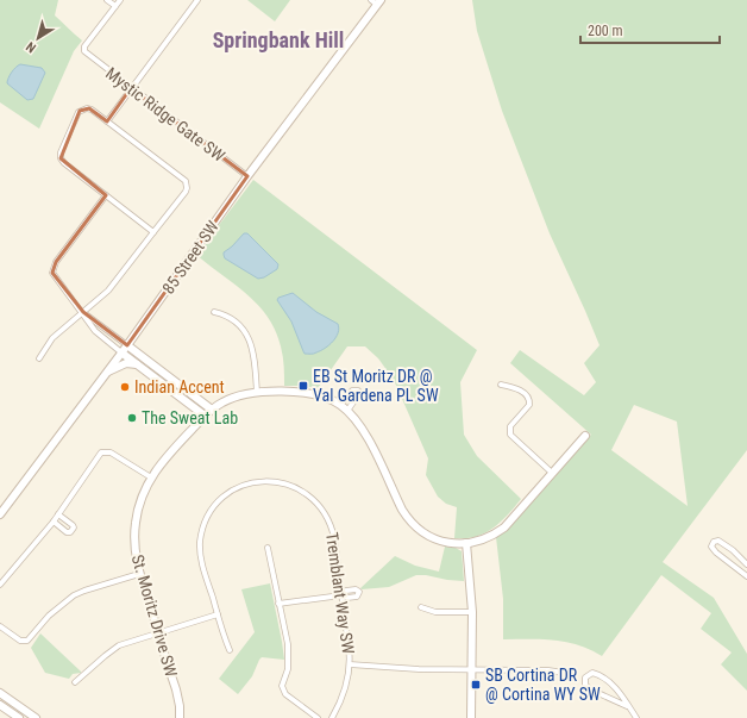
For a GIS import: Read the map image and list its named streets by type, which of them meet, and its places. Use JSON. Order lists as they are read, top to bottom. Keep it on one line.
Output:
{"streets":{"street":["Mystic Ridge Gate SW","85 Street SW","Tremblant Way SW","St. Moritz Drive SW"]},"crossings":[["Mystic Ridge Gate SW","85 Street SW"]],"districts":["Springbank Hill"],"places":{"transit":["EB St Moritz DR @ Val Gardena PL SW","SB Cortina DR @ Cortina WY SW"],"other":["Indian Accent","The Sweat Lab"]},"scale_bar":"200 m","north":"bottom left"}
